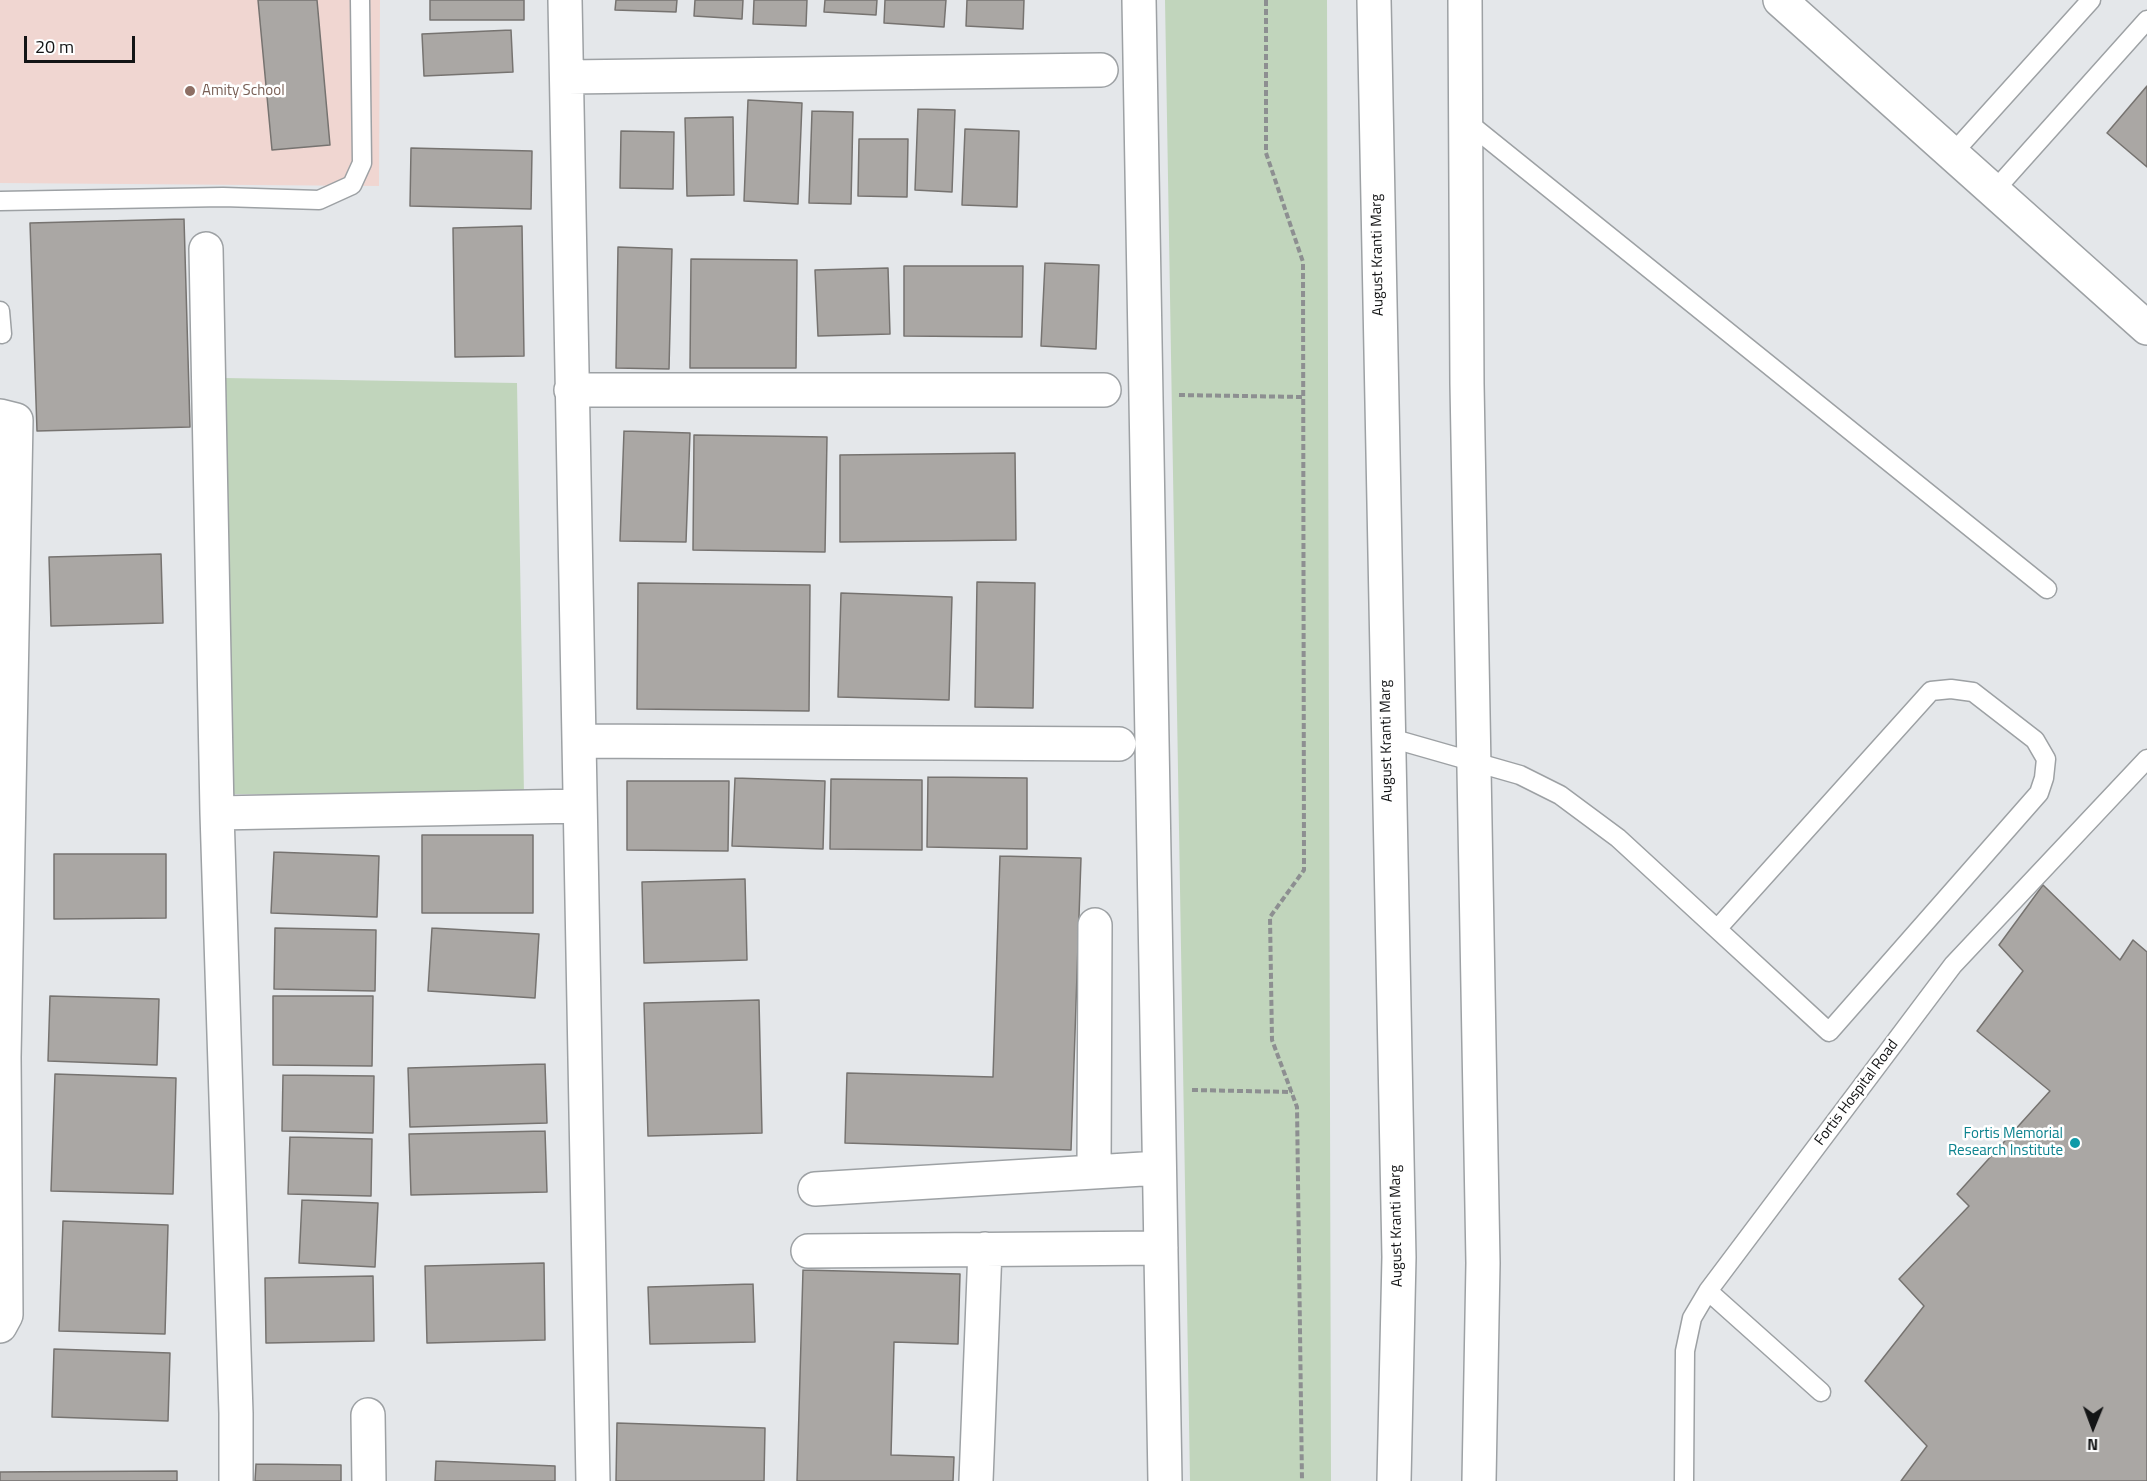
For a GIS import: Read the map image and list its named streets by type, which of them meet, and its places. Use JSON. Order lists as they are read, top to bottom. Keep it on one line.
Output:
{"streets":{"street":["August Kranti Marg"],"lane":["Fortis Hospital Road"]},"places":["Amity School","Fortis Memorial Research Institute"],"scale_bar":"20 m","north":"bottom"}
